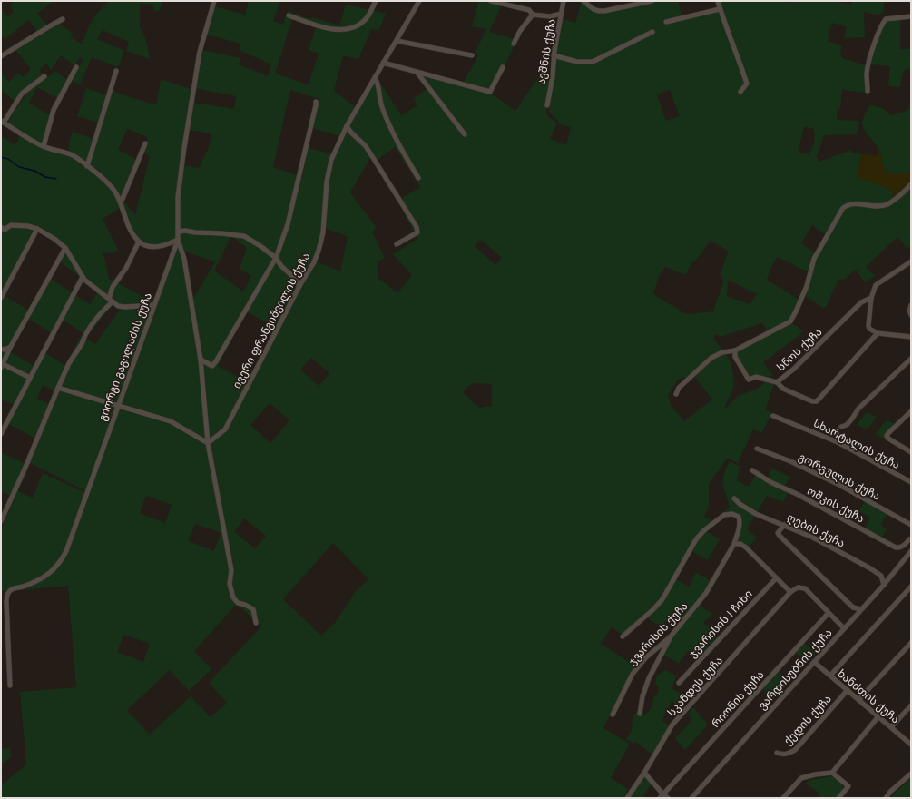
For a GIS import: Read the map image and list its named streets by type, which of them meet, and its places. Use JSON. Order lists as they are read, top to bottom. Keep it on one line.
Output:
{"streets":{"street":["ავშნის ქუჩა","ივერი ფრანგიშვილის ქუჩა","სნოს ქუჩა","გიორგი გაგილაძის ქუჩა","სხარტალის ქუჩა","გორგულის ქუჩა","ოშკის ქუჩა","ღების ქუჩა","ჯვარისის I ჩიხი","ჯვარისის ქუჩა","ვარდისუბნის ქუჩა","სკანდეს ქუჩა","ხანძთის ქუჩა","რიონის ქუჩა","ქედის ქუჩა"]},"crossings":[["ღების ქუჩა","ვარდისუბნის ქუჩა"],["ვარდისუბნის ქუჩა","ხანძთის ქუჩა"],["ხანძთის ქუჩა","ქედის ქუჩა"]]}
